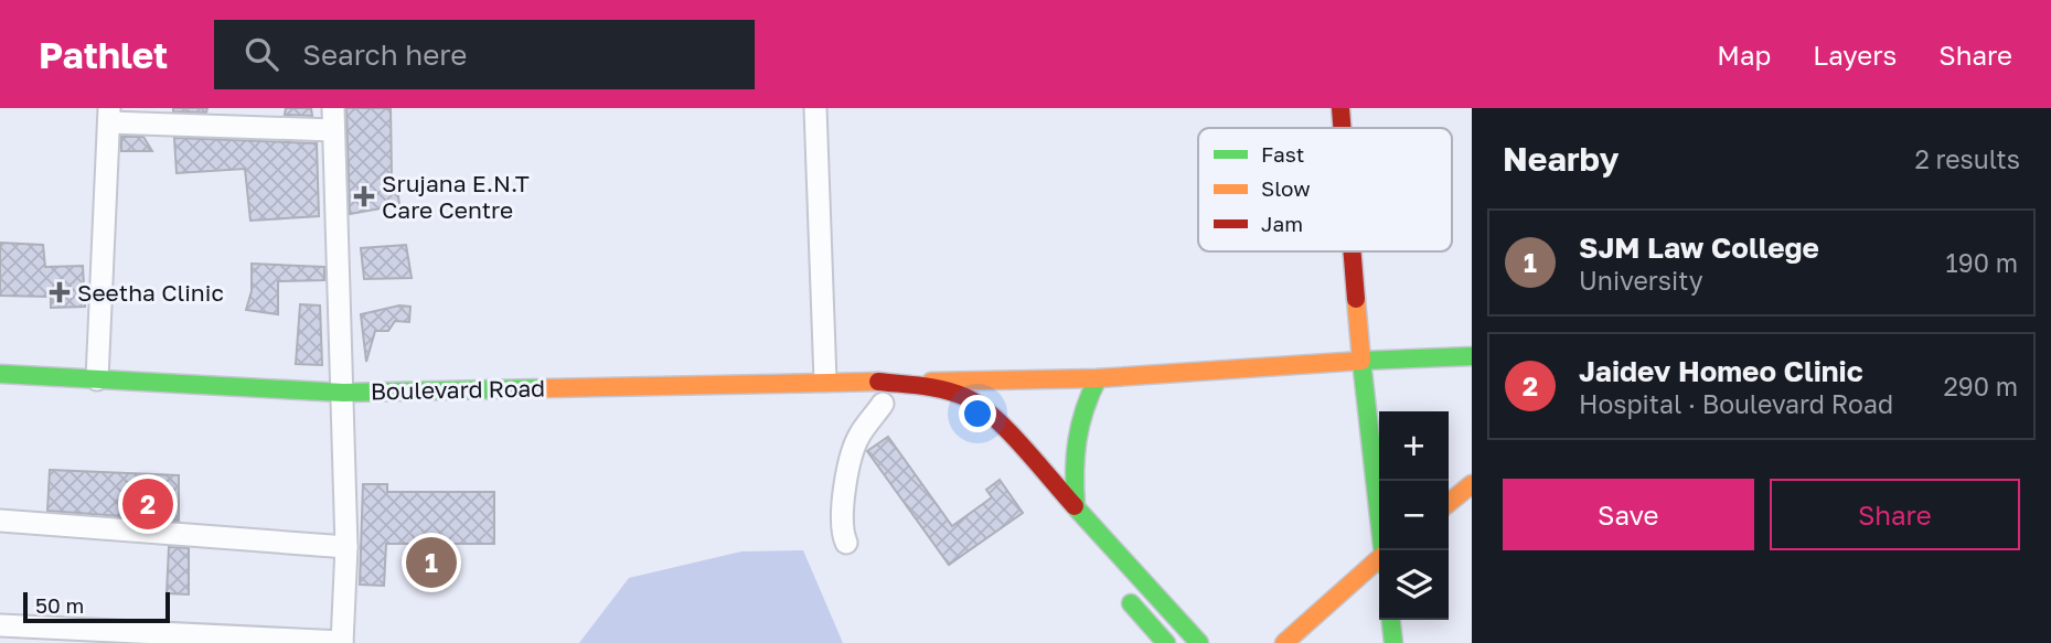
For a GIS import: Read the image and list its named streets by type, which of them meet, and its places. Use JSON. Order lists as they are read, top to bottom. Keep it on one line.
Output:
{"streets":{"main road":["Boulevard Road"]},"places":{"health":["Srujana E.N.T Care Centre","Seetha Clinic"]},"legend":["Fast","Slow","Jam"],"scale_bar":"50 m","page":{"header":"Pathlet","search":"Search here","nav":["Map","Layers","Share"],"heading":["Nearby","2 results"],"list":[{"mark":"1","name":"SJM Law College","note":"University","value":"190 m"},{"mark":"2","name":"Jaidev Homeo Clinic","note":"Hospital · Boulevard Road","value":"290 m"}],"map_buttons":["+","−"],"buttons":["Save","Share"],"pins":["2","1"],"scale":"50 m"}}
